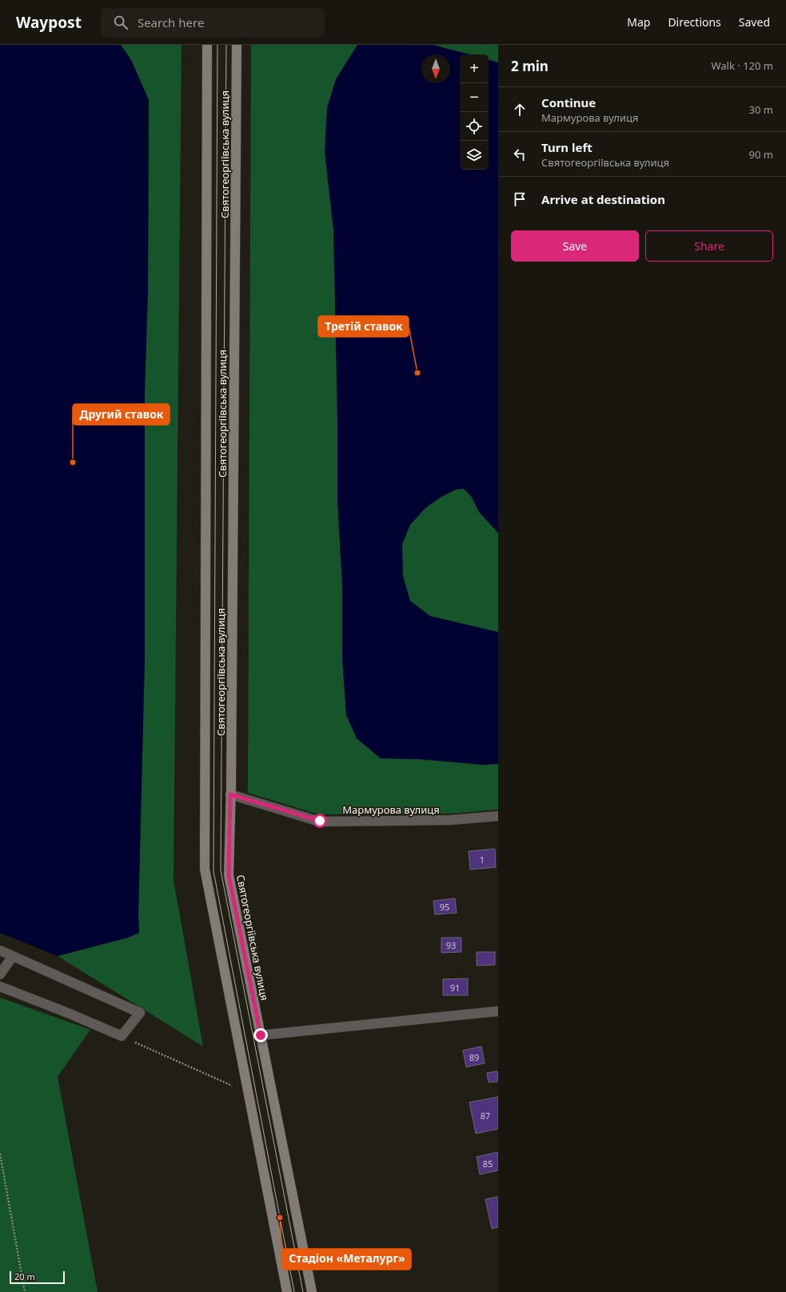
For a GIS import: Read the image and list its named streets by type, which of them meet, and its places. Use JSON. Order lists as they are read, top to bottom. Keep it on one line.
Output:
{"streets":{"main road":["Святогеоргіївська вулиця"],"street":["Мармурова вулиця"]},"crossings":[["Святогеоргіївська вулиця","Мармурова вулиця"]],"places":["Третій ставок","Другий ставок","Стадіон «Металург»"],"house_numbers":["1","95","93","91","89","87","85"],"scale_bar":"20 m","north":"bottom","page":{"header":"Waypost","search":"Search here","nav":["Map","Directions","Saved"],"heading":["2 min","Walk · 120 m"],"map_buttons":["+","−"],"list":[["Continue","Мармурова вулиця","30 m"],["Turn left","Святогеоргіївська вулиця","90 m"],"Arrive at destination"],"buttons":["Save","Share"],"scale":"20 m"}}
